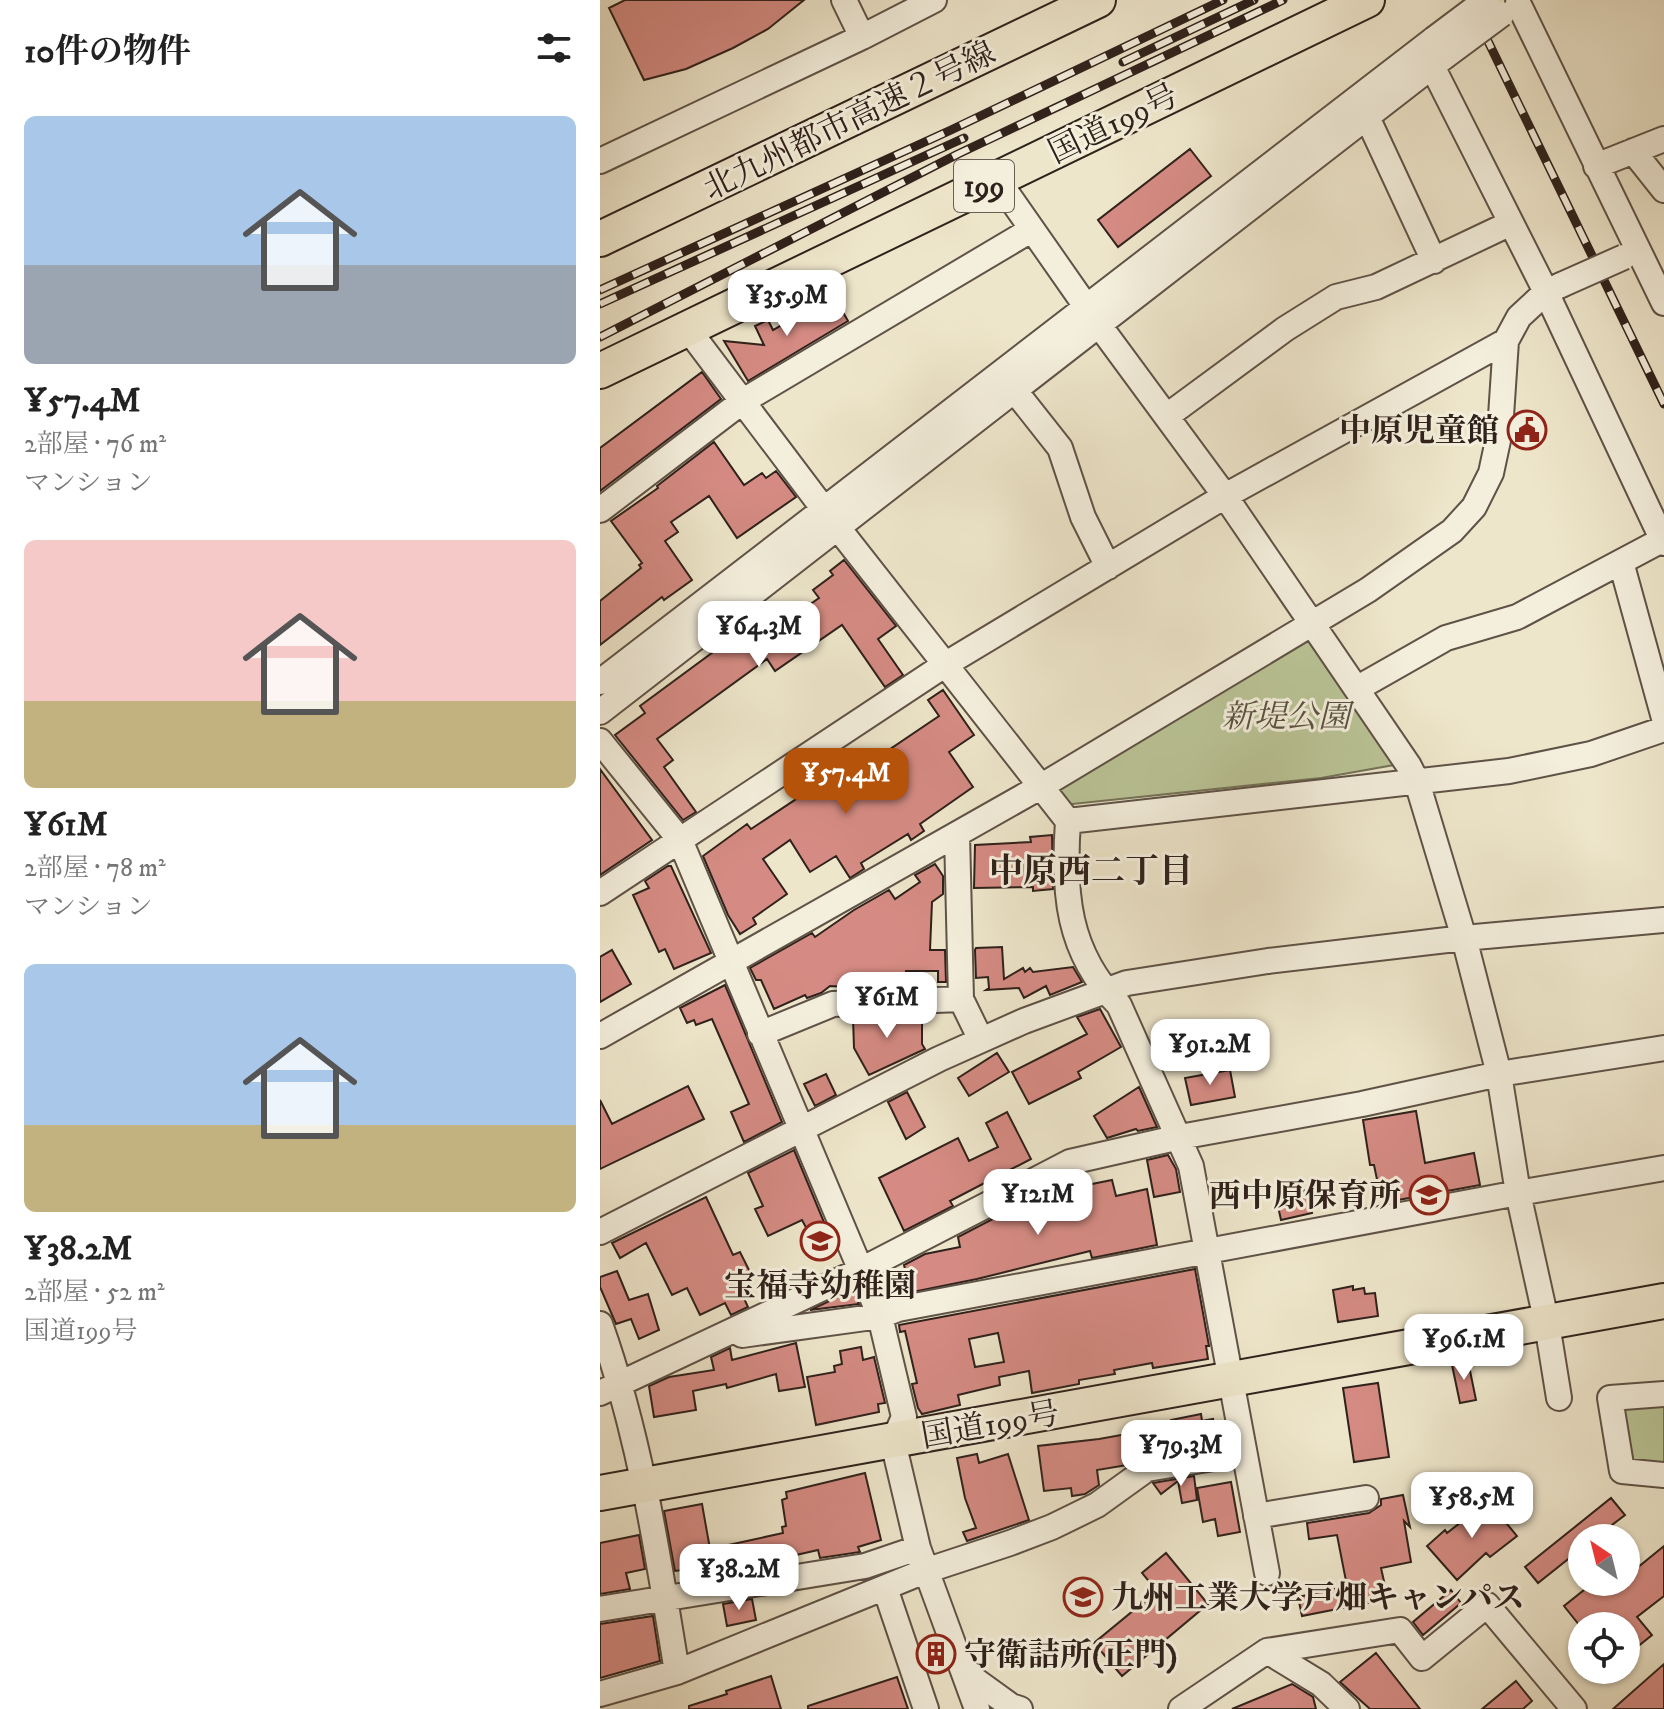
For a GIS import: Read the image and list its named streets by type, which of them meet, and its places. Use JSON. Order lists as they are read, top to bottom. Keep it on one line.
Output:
{"streets":{"highway":["北九州都市高速２号線","国道199号","199"]},"districts":["中原西二丁目"],"parks":["新堤公園"],"places":{"public building":["中原児童館"],"school or university":["西中原保育所","宝福寺幼稚園","九州工業大学戸畑キャンパス"],"building":["守衛詰所(正門)"]},"north":"top left","page":{"heading":"10件の物件","list":[{"name":"¥57.4M","note":"2部屋 · 76 m² · マンション"},{"name":"¥61M","note":"2部屋 · 78 m² · マンション"},{"name":"¥38.2M","note":"2部屋 · 52 m² · 国道199号"}],"price":["¥35.9M","¥64.3M","¥57.4M","¥61M","¥91.2M","¥121M","¥96.1M","¥79.3M","¥58.5M","¥38.2M"]}}
